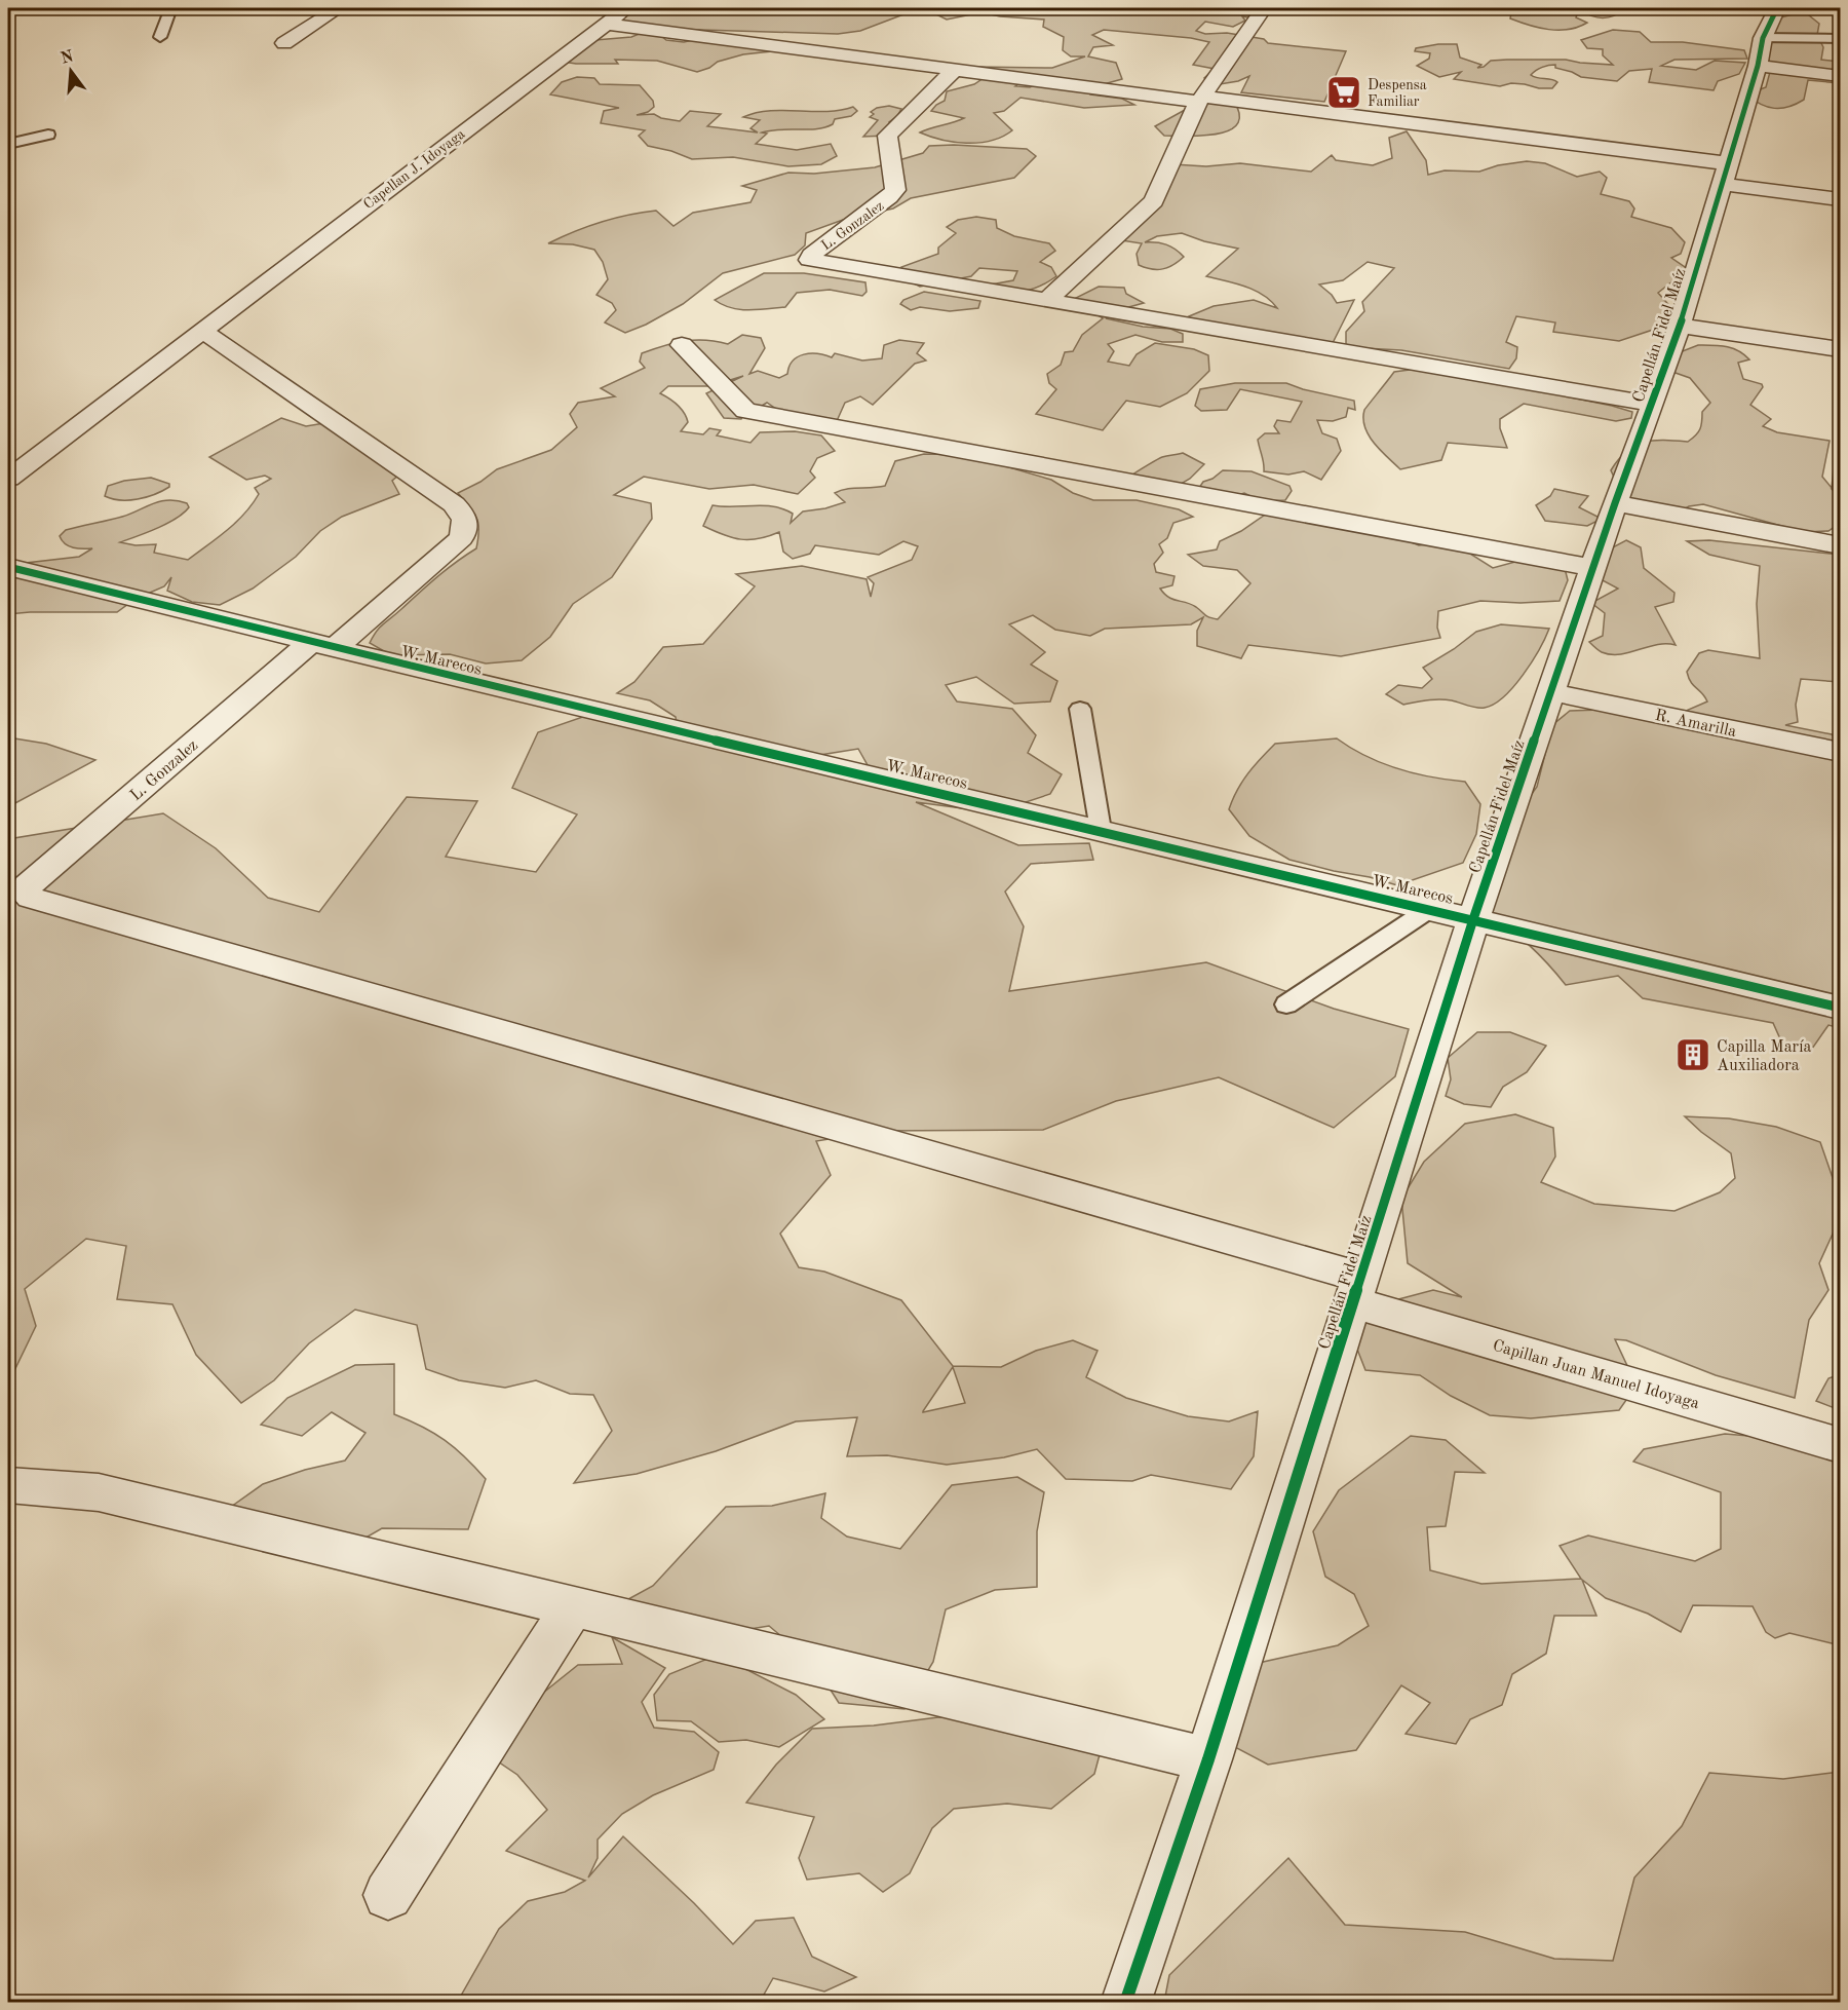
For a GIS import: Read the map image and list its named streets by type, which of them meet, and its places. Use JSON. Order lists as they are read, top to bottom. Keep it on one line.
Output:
{"streets":{"street":["Capellan J. Idoyaga","L. Gonzalez","Capellán Fidel Maíz","W. Marecos","R. Amarilla","Capillan Juan Manuel Idoyaga"]},"crossings":[["Capellan J. Idoyaga","L. Gonzalez"],["L. Gonzalez","W. Marecos"],["L. Gonzalez","Capillan Juan Manuel Idoyaga"],["Capellán Fidel Maíz","W. Marecos"],["Capellán Fidel Maíz","R. Amarilla"],["Capellán Fidel Maíz","Capillan Juan Manuel Idoyaga"]],"places":{"supermarket":["Despensa Familiar"],"building":["Capilla María Auxiliadora"]},"north":"top"}
